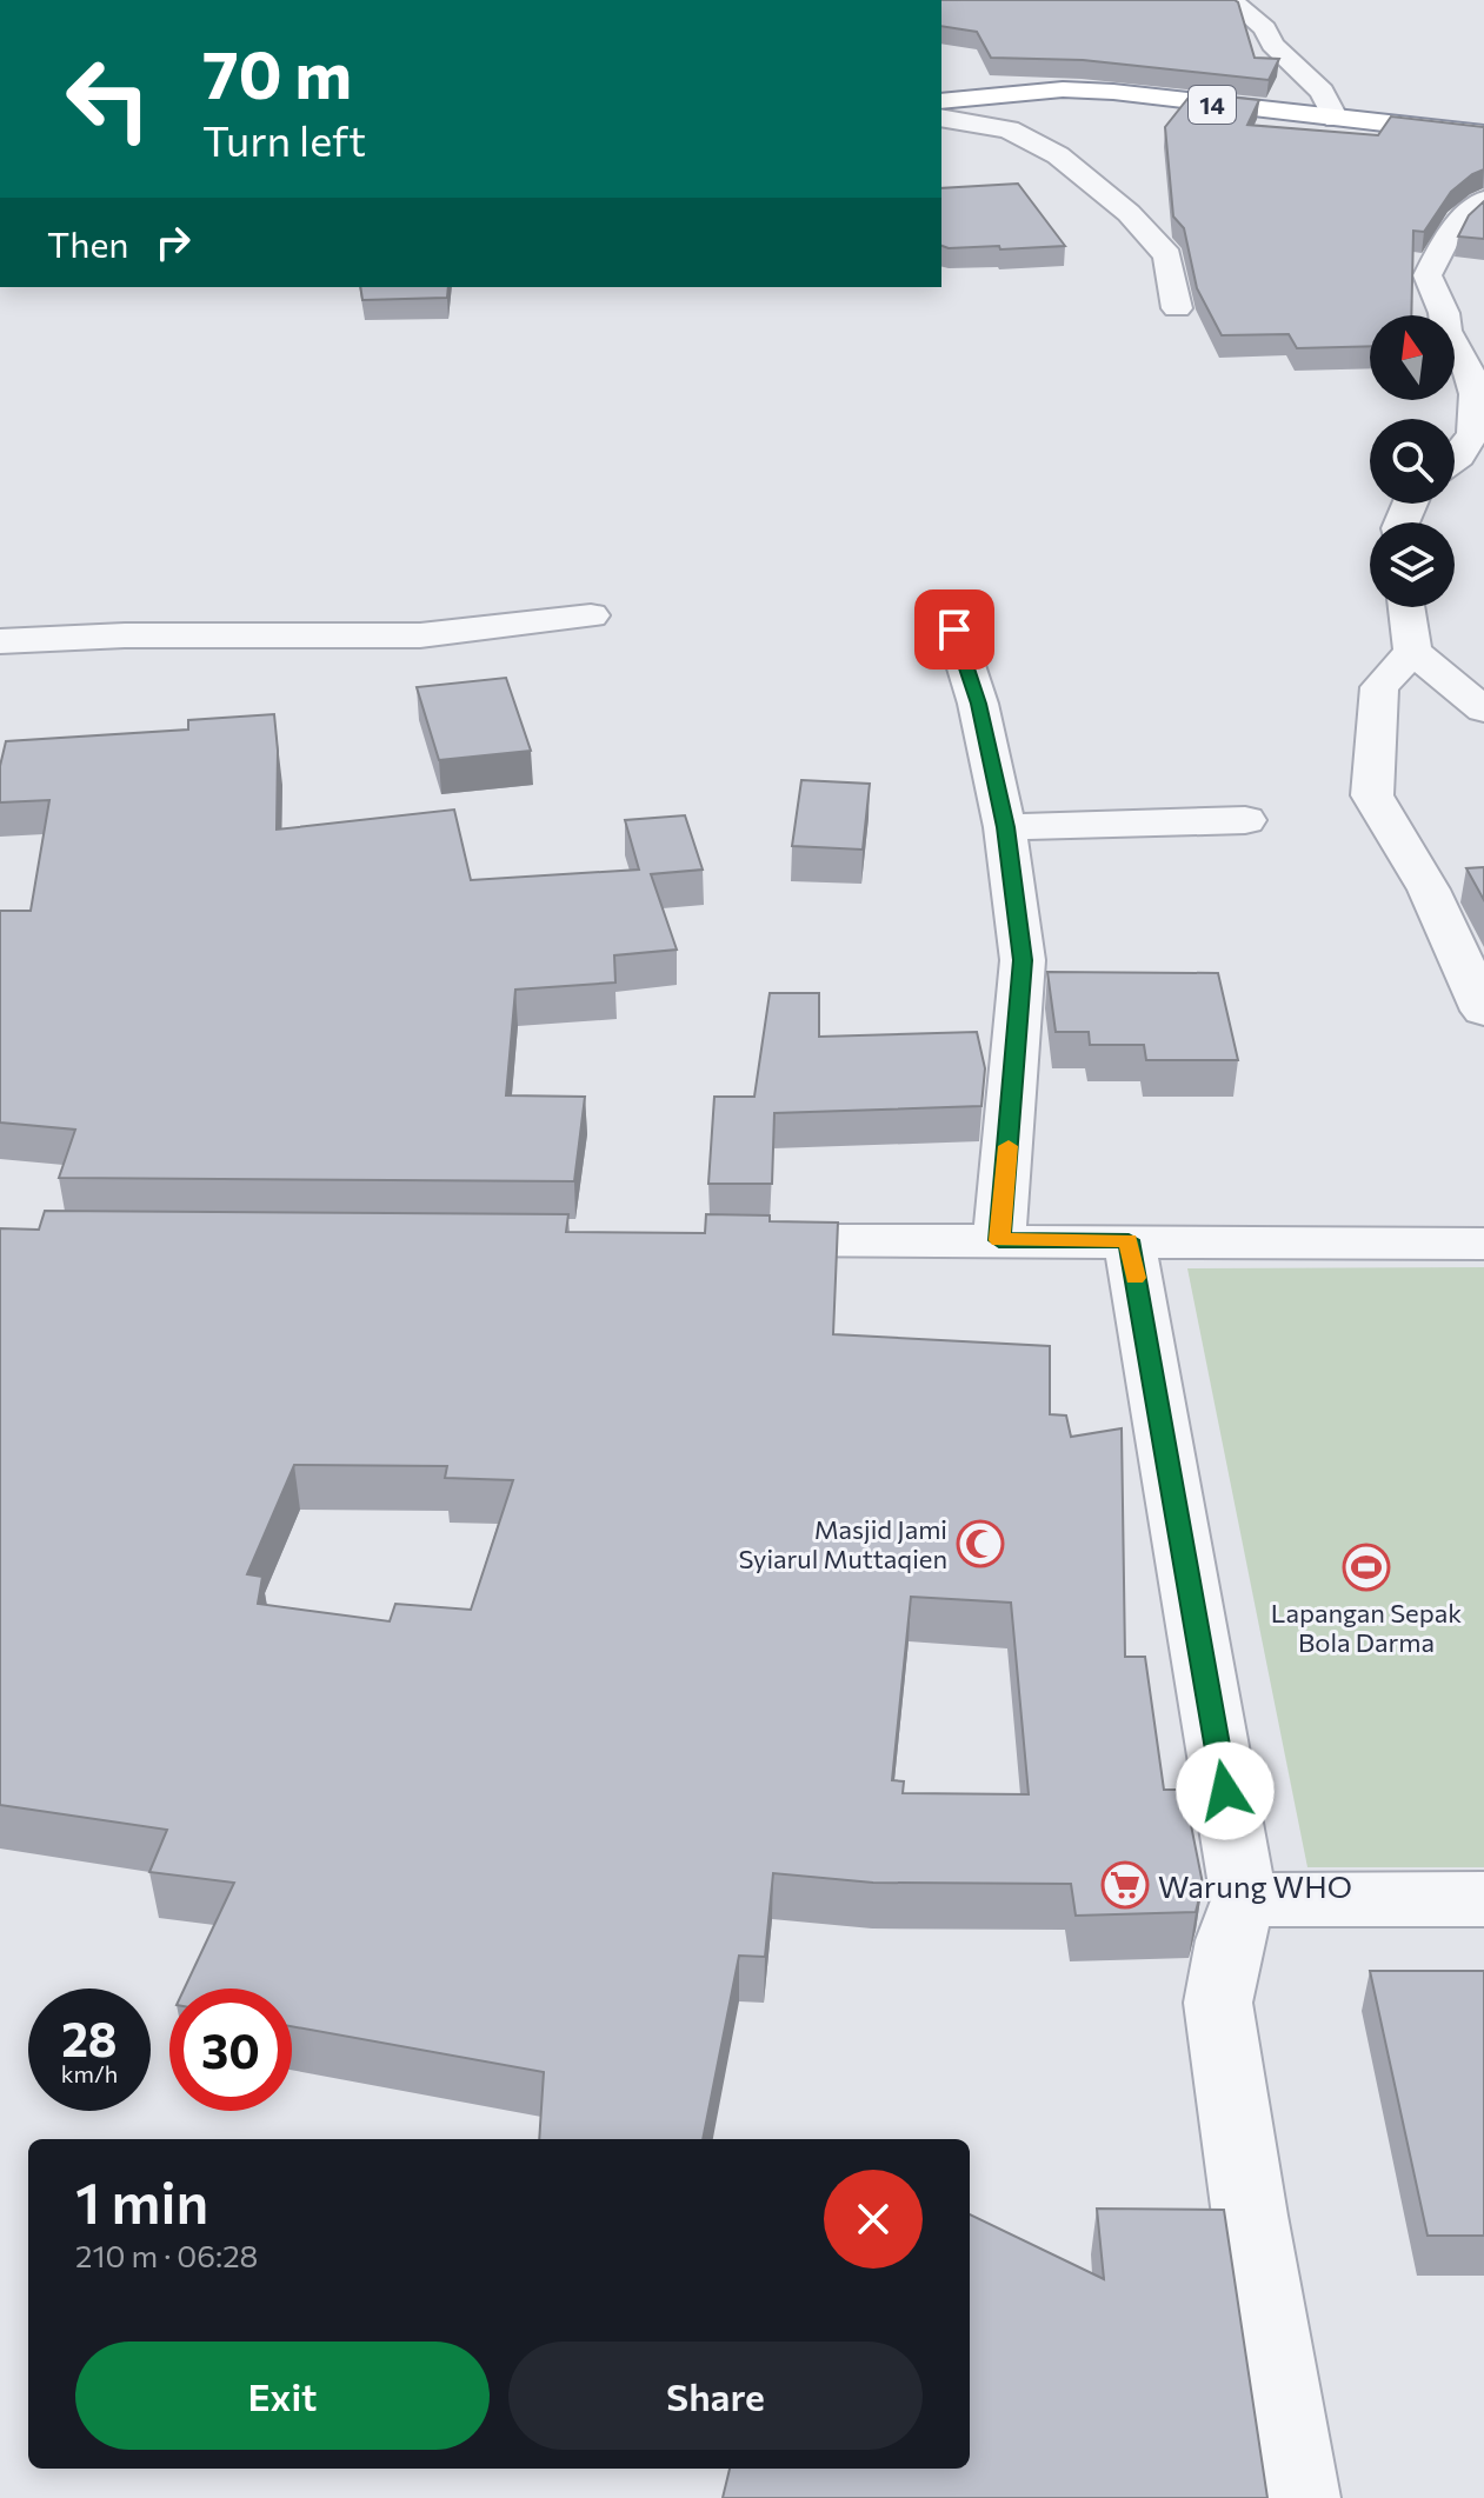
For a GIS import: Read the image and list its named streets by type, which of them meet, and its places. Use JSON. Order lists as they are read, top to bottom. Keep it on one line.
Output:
{"streets":{"highway":["14"]},"places":{"mosque":["Masjid Jami Syiarul Muttaqien"],"sports":["Lapangan Sepak Bola Darma"],"supermarket":["Warung WHO"]},"north":"top","page":{"turn":["70 m","Turn left"],"then":"Then","speed":"28 km/h","limit":"30","heading":["1 min","210 m · 06:28"],"buttons":["Exit","Share"]}}
